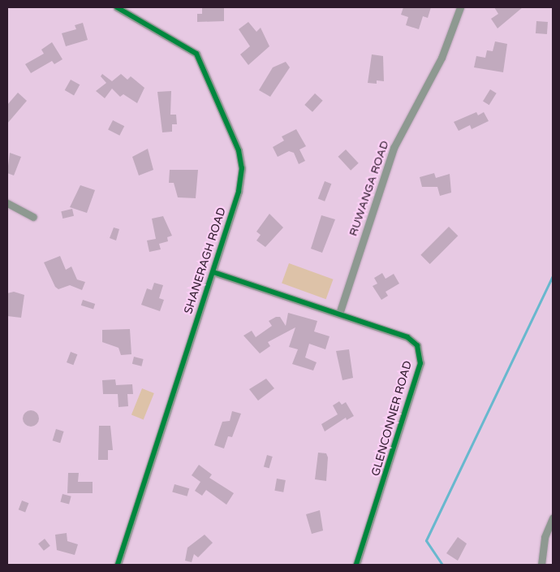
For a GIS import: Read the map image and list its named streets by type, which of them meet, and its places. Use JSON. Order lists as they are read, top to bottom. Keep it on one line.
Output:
{"streets":{"street":["RUWANGA ROAD","SHANERAGH ROAD","GLENCONNER ROAD"]},"crossings":[["RUWANGA ROAD","GLENCONNER ROAD"],["SHANERAGH ROAD","GLENCONNER ROAD"]]}
